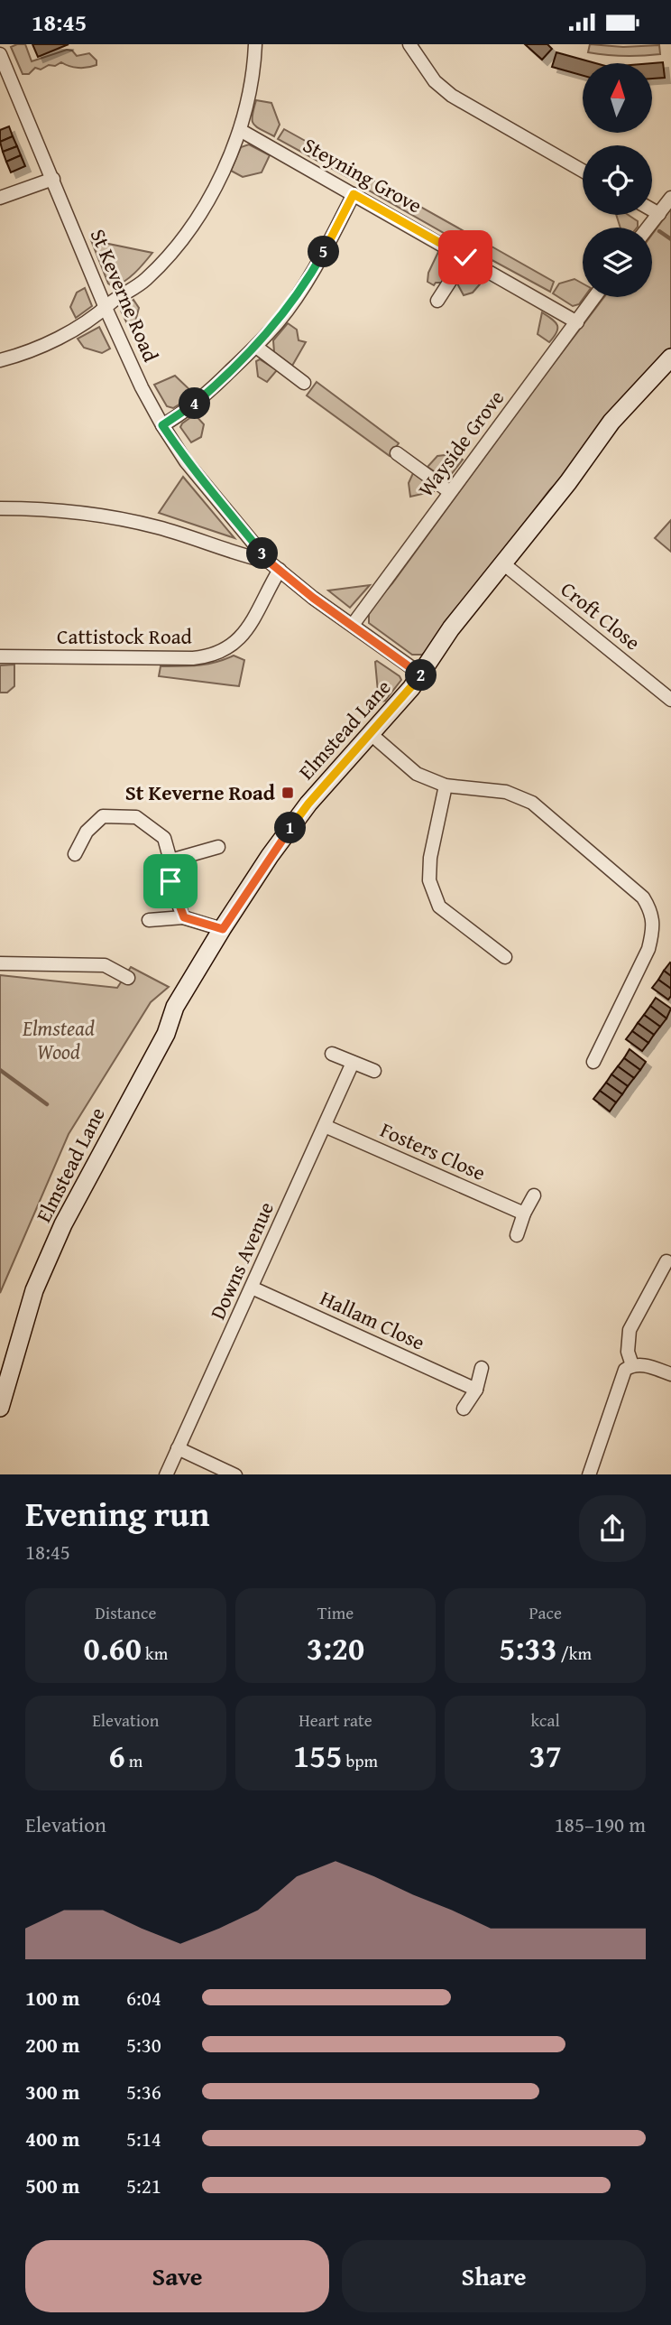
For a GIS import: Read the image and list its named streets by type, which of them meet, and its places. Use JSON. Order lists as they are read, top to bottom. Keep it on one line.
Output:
{"streets":{"street":["Steyning Grove","St Keverne Road","Wayside Grove","Croft Close","Cattistock Road","Elmstead Lane","Fosters Close","Downs Avenue","Hallam Close"]},"crossings":[["Steyning Grove","Wayside Grove"],["St Keverne Road","Wayside Grove"],["St Keverne Road","Cattistock Road"],["St Keverne Road","Elmstead Lane"],["Croft Close","Elmstead Lane"],["Fosters Close","Downs Avenue"],["Downs Avenue","Hallam Close"]],"parks":["Elmstead Wood"],"places":{"transit":["St Keverne Road"]},"north":"top","page":{"status":"18:45","pins":["5","4","3","2","1"],"heading":["Evening run","18:45"],"stats":[["Distance","0.60 km"],["Time","3:20"],["Pace","5:33 /km"],["Elevation","6 m"],["Heart rate","155 bpm"],["kcal","37"]],"chart":["Elevation","185–190 m"],"list":[{"name":"100 m","note":"6:04"},{"name":"200 m","note":"5:30"},{"name":"300 m","note":"5:36"},{"name":"400 m","note":"5:14"},{"name":"500 m","note":"5:21"}],"buttons":["Save","Share"]}}
